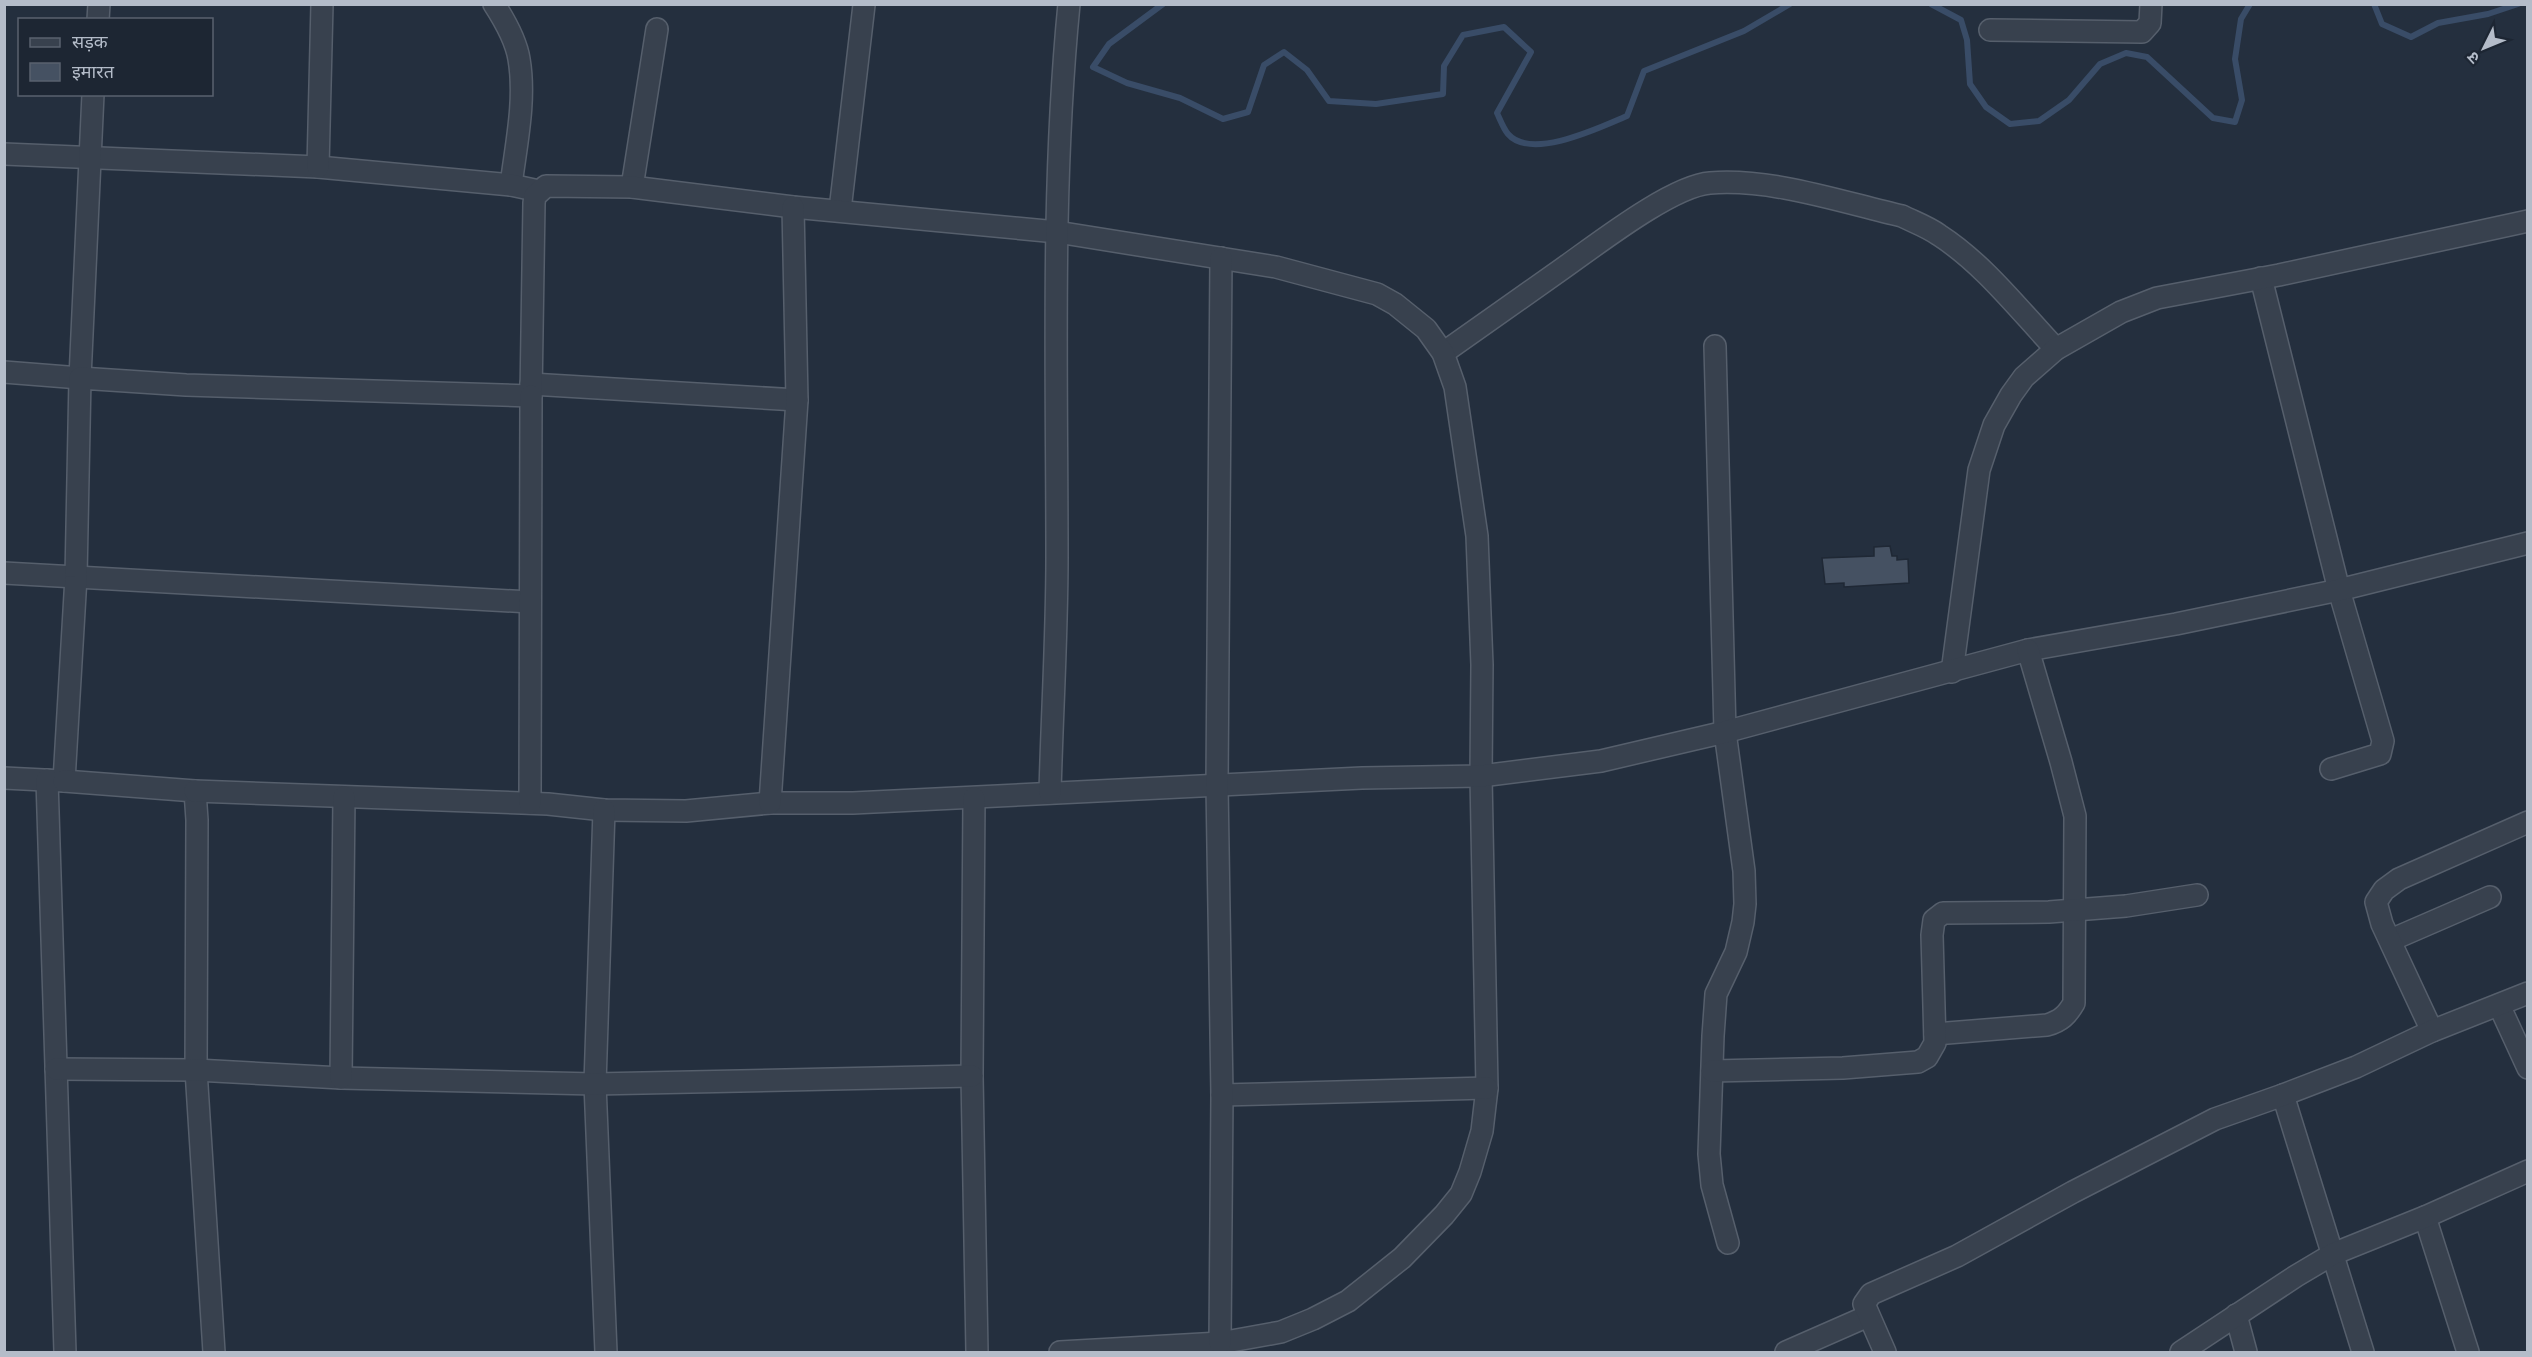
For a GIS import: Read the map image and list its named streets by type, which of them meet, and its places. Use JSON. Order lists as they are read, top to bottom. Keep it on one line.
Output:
{"legend":["सड़क","इमारत"],"north":"bottom left"}
